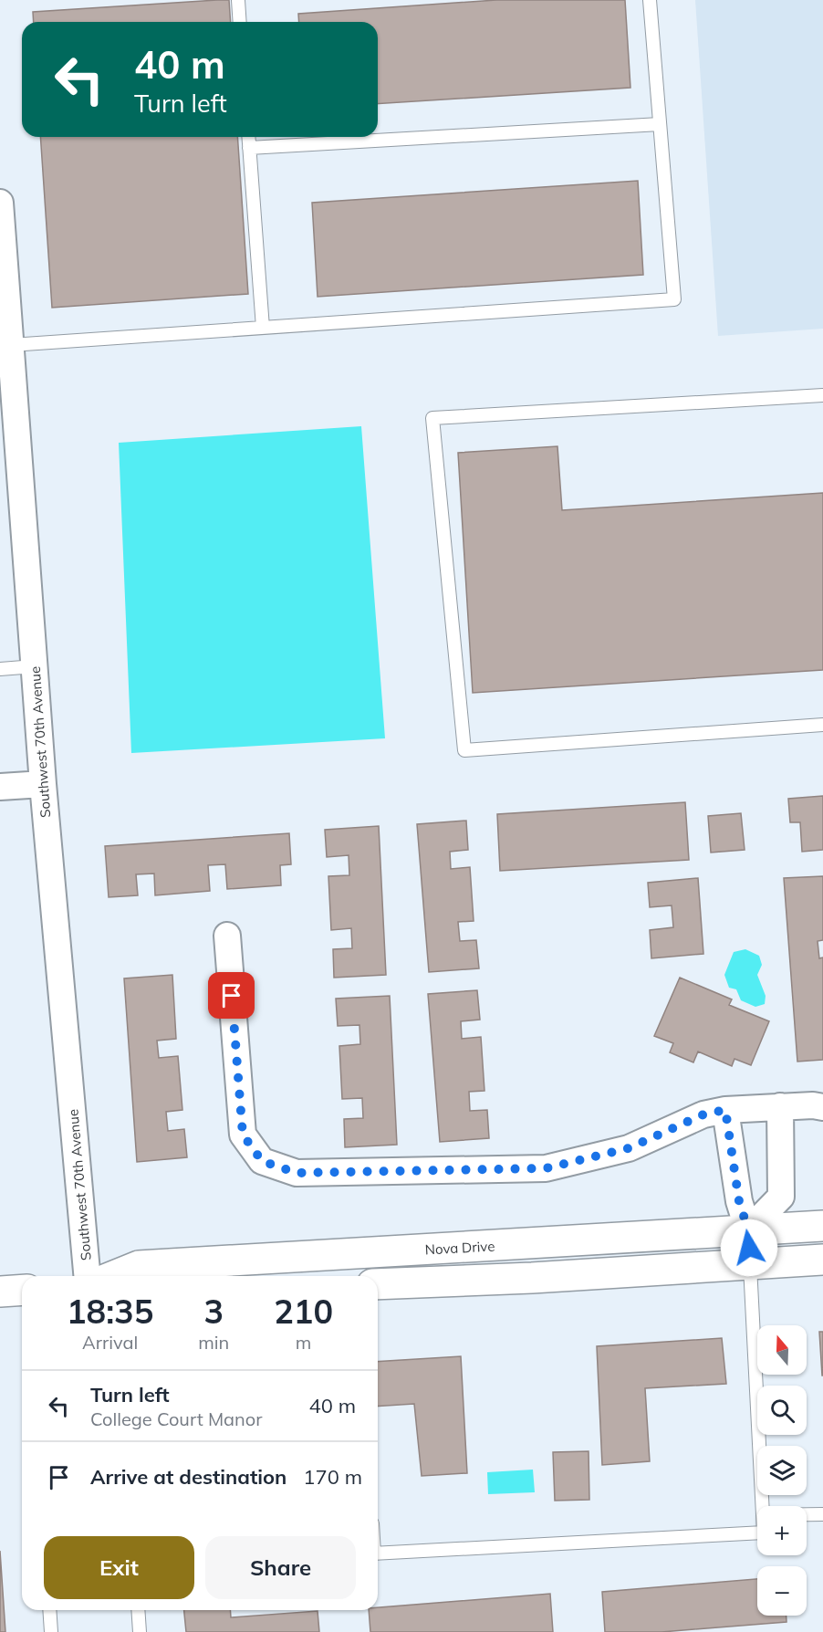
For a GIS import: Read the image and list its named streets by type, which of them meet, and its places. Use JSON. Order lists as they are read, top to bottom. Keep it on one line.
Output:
{"streets":{"street":["Southwest 70th Avenue","Nova Drive"]},"north":"top","page":{"turn":["40 m","Turn left"],"eta":["18:35","Arrival","3","min","210","m"],"map_buttons":["+","−"],"list":[{"name":"Turn left","note":"College Court Manor","value":"40 m"},{"name":"Arrive at destination","value":"170 m"}],"buttons":["Exit","Share"]}}
